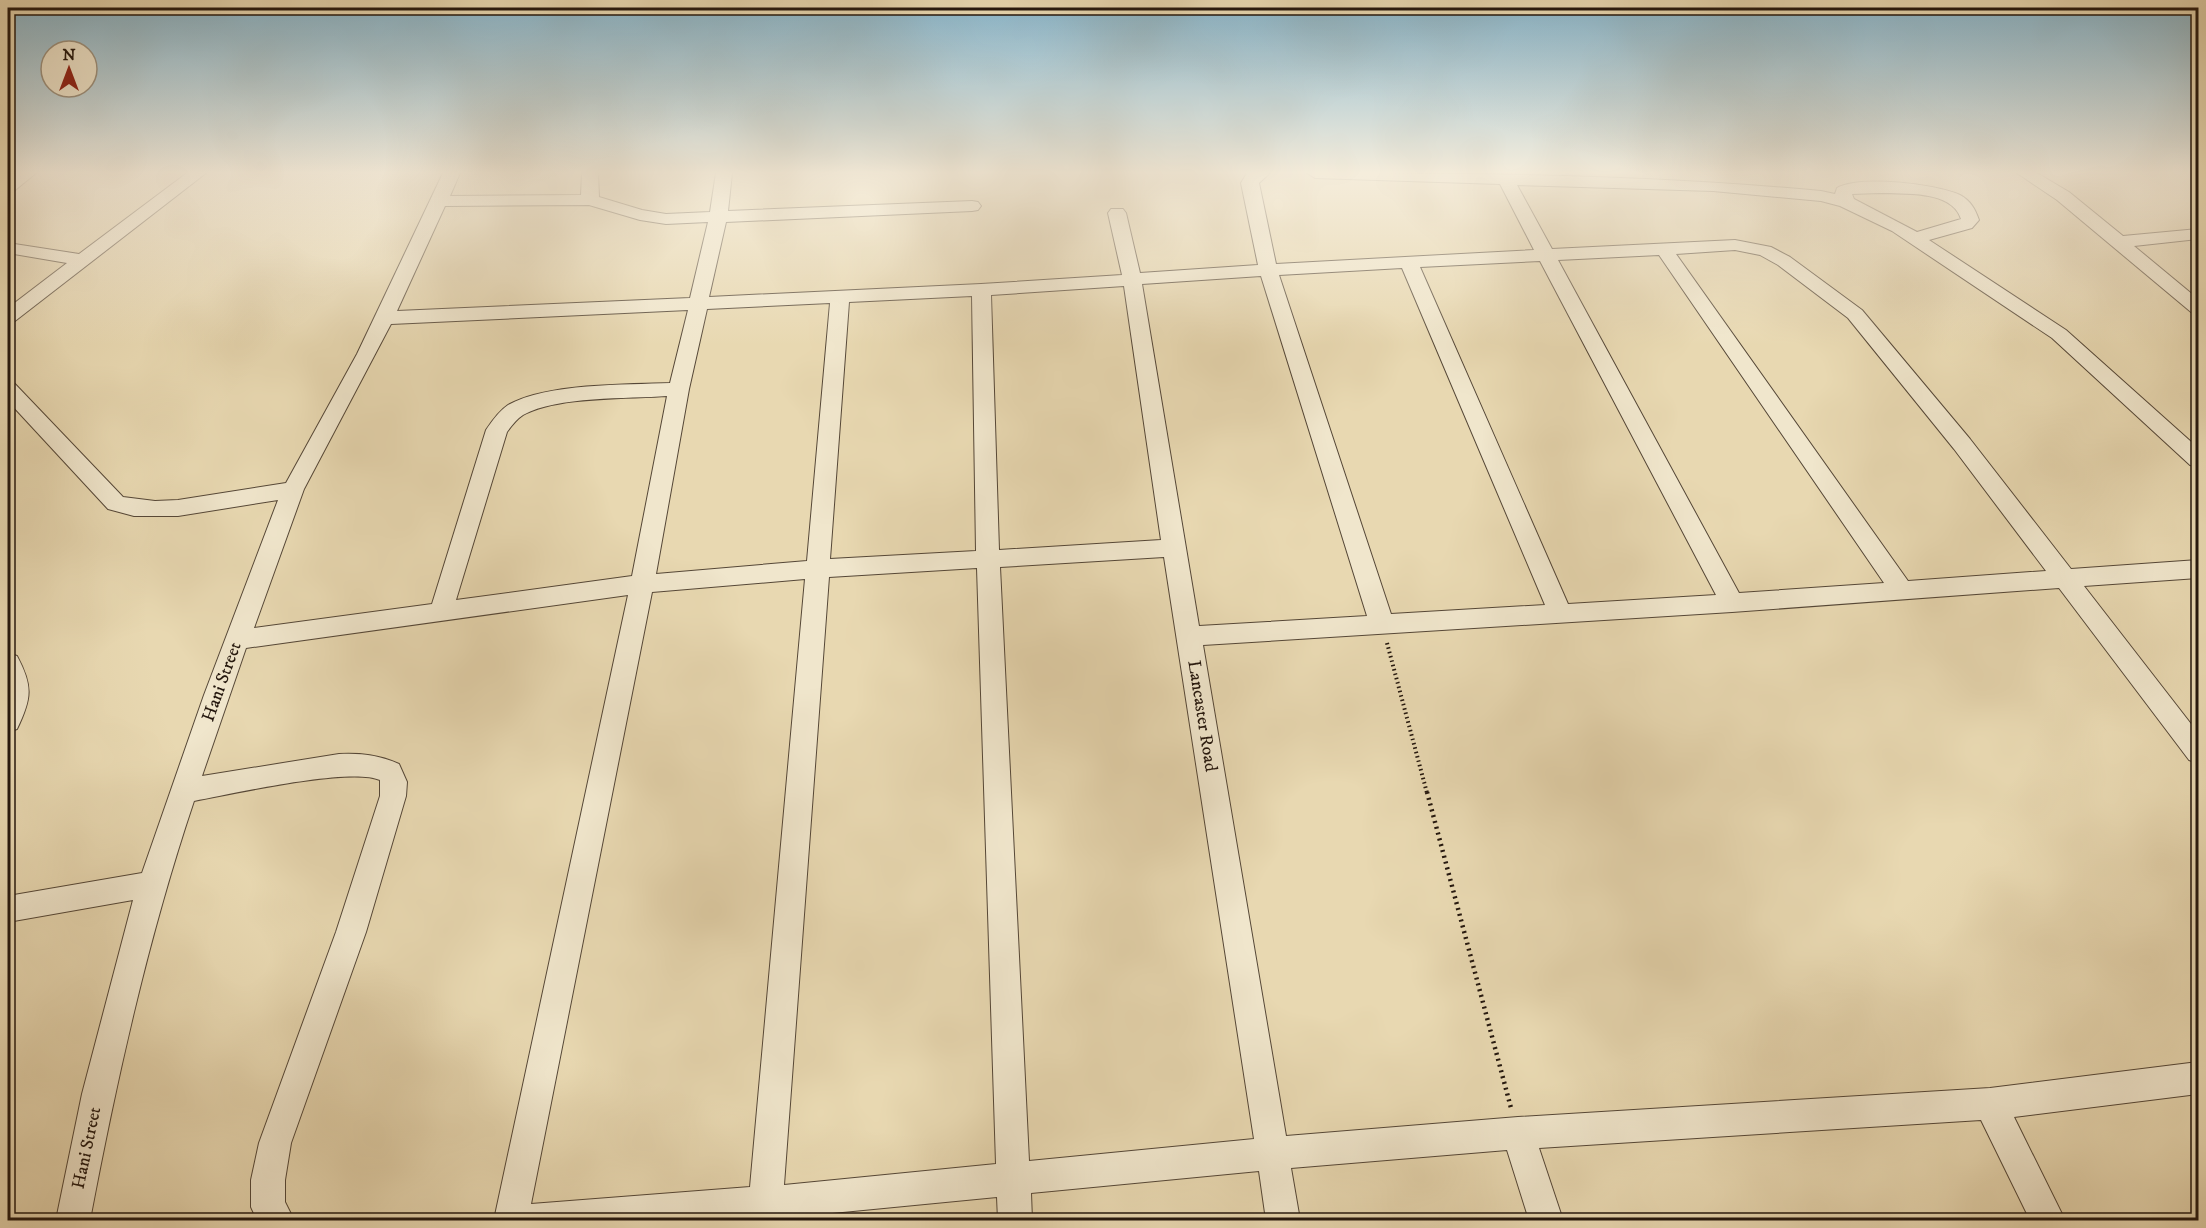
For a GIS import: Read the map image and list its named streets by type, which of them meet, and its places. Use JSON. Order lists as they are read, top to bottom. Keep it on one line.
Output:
{"streets":{"street":["Hani Street","Lancaster Road"]},"north":"top"}
